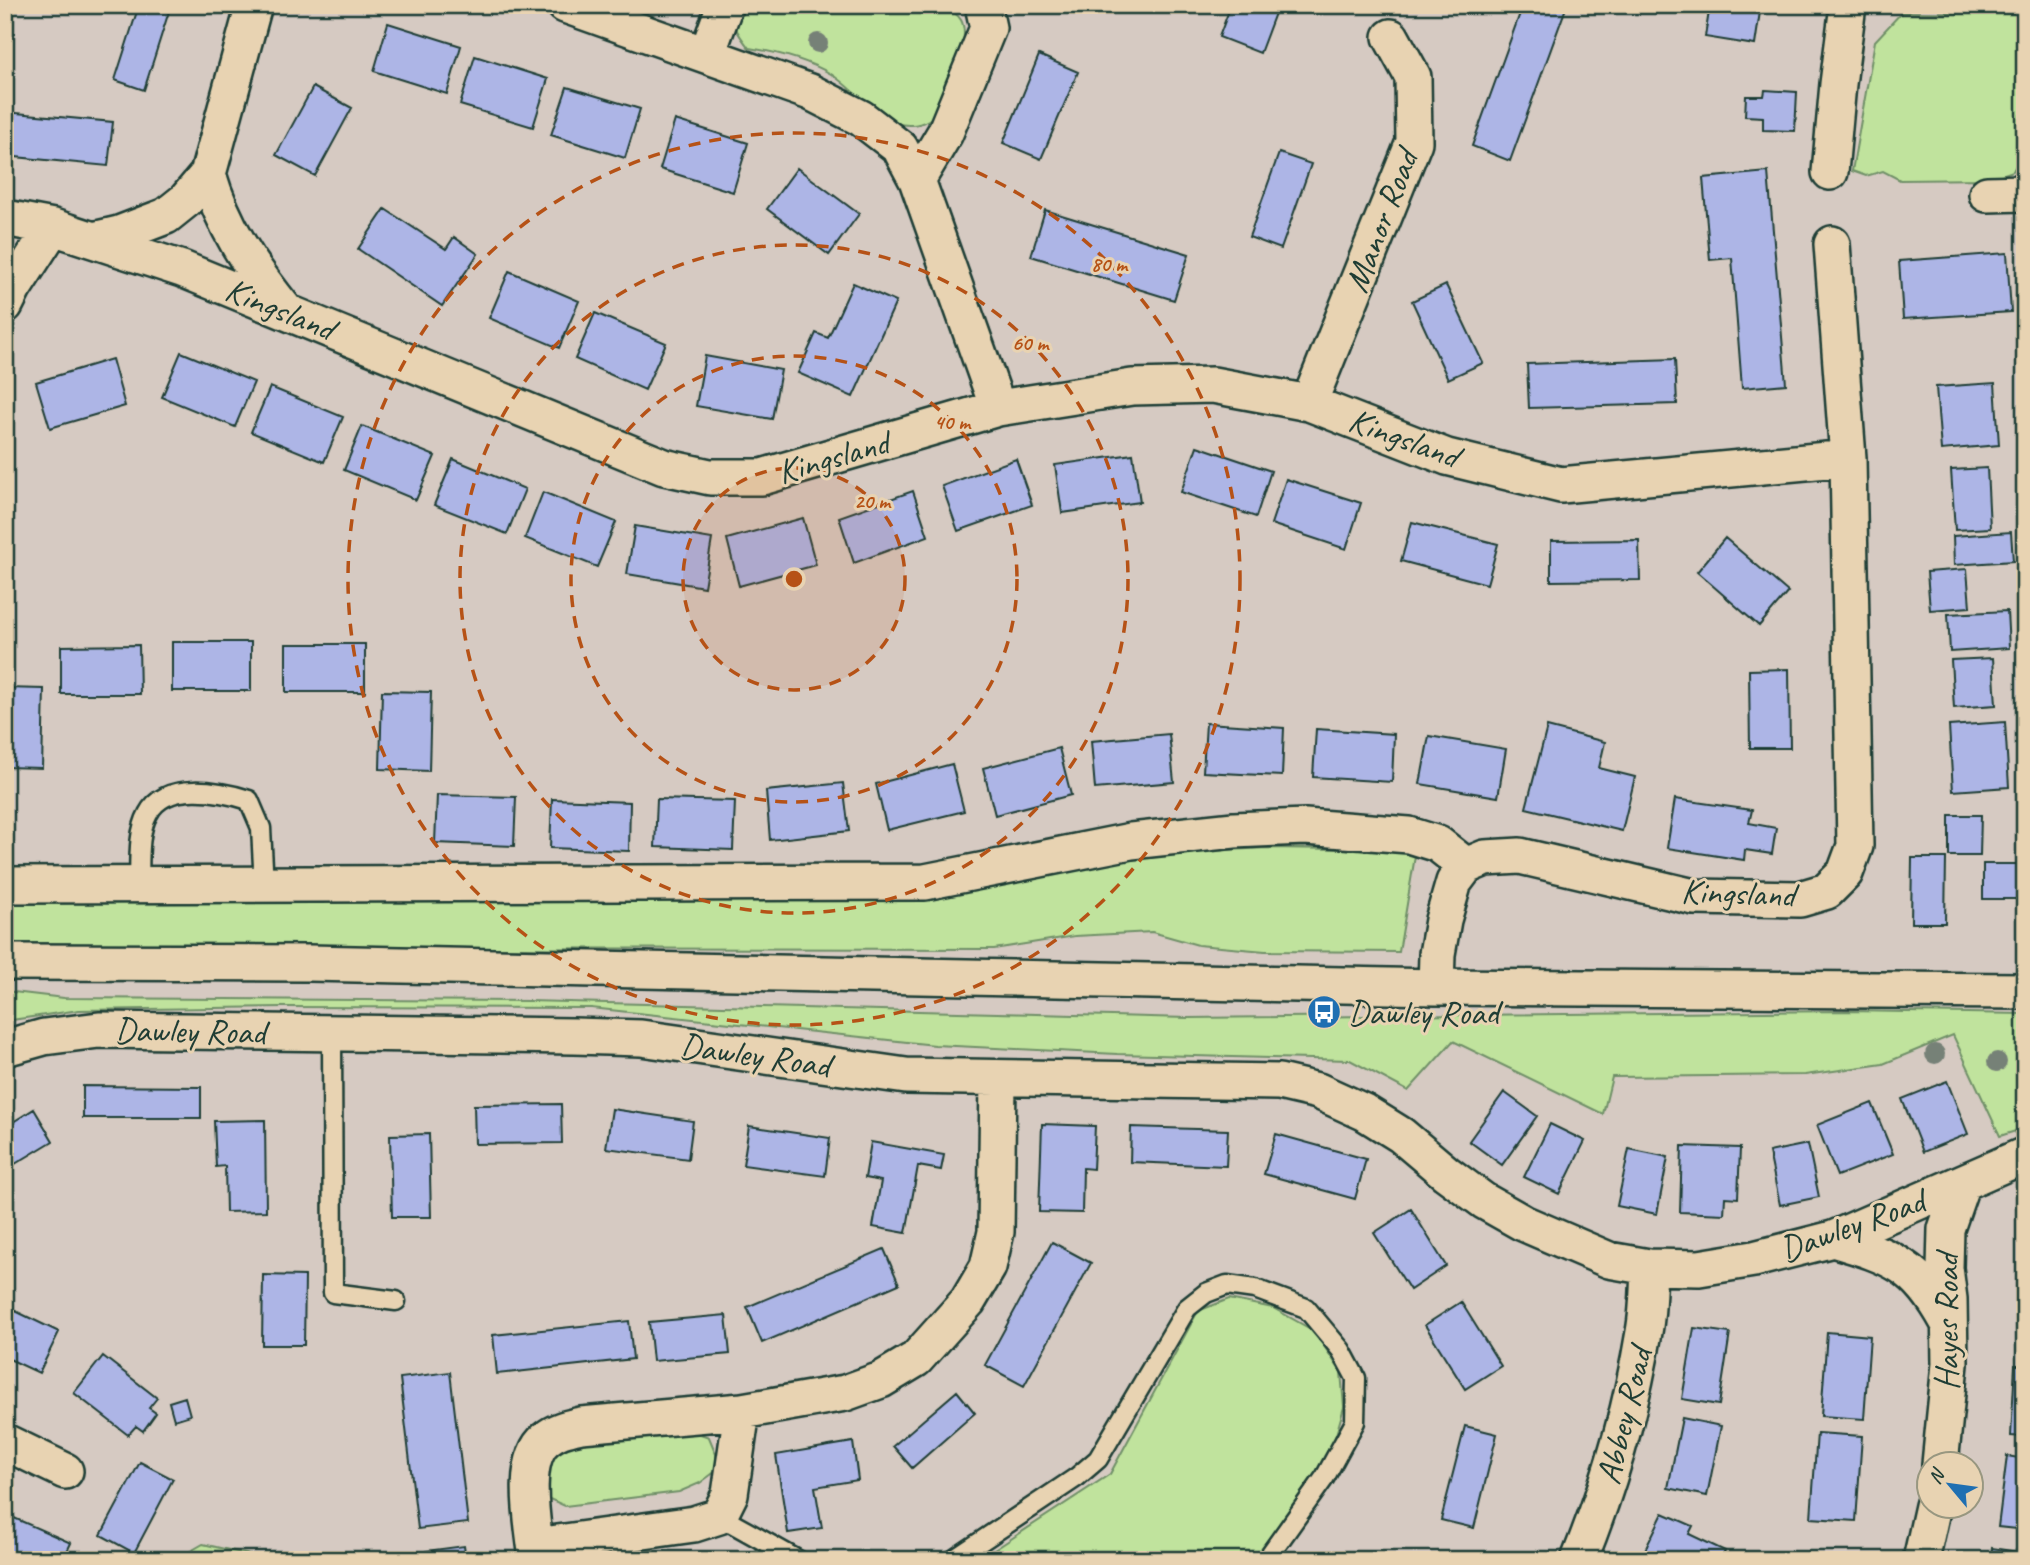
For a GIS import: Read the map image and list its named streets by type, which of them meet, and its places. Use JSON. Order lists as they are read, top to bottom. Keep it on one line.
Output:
{"streets":{"street":["Manor Road","Kingsland","Dawley Road","Hayes Road","Abbey Road"]},"crossings":[["Manor Road","Kingsland"],["Dawley Road","Hayes Road"],["Dawley Road","Abbey Road"]],"places":{"bus stop":["Dawley Road"]},"north":"top left","rings":["80 m","60 m","40 m","20 m"]}
